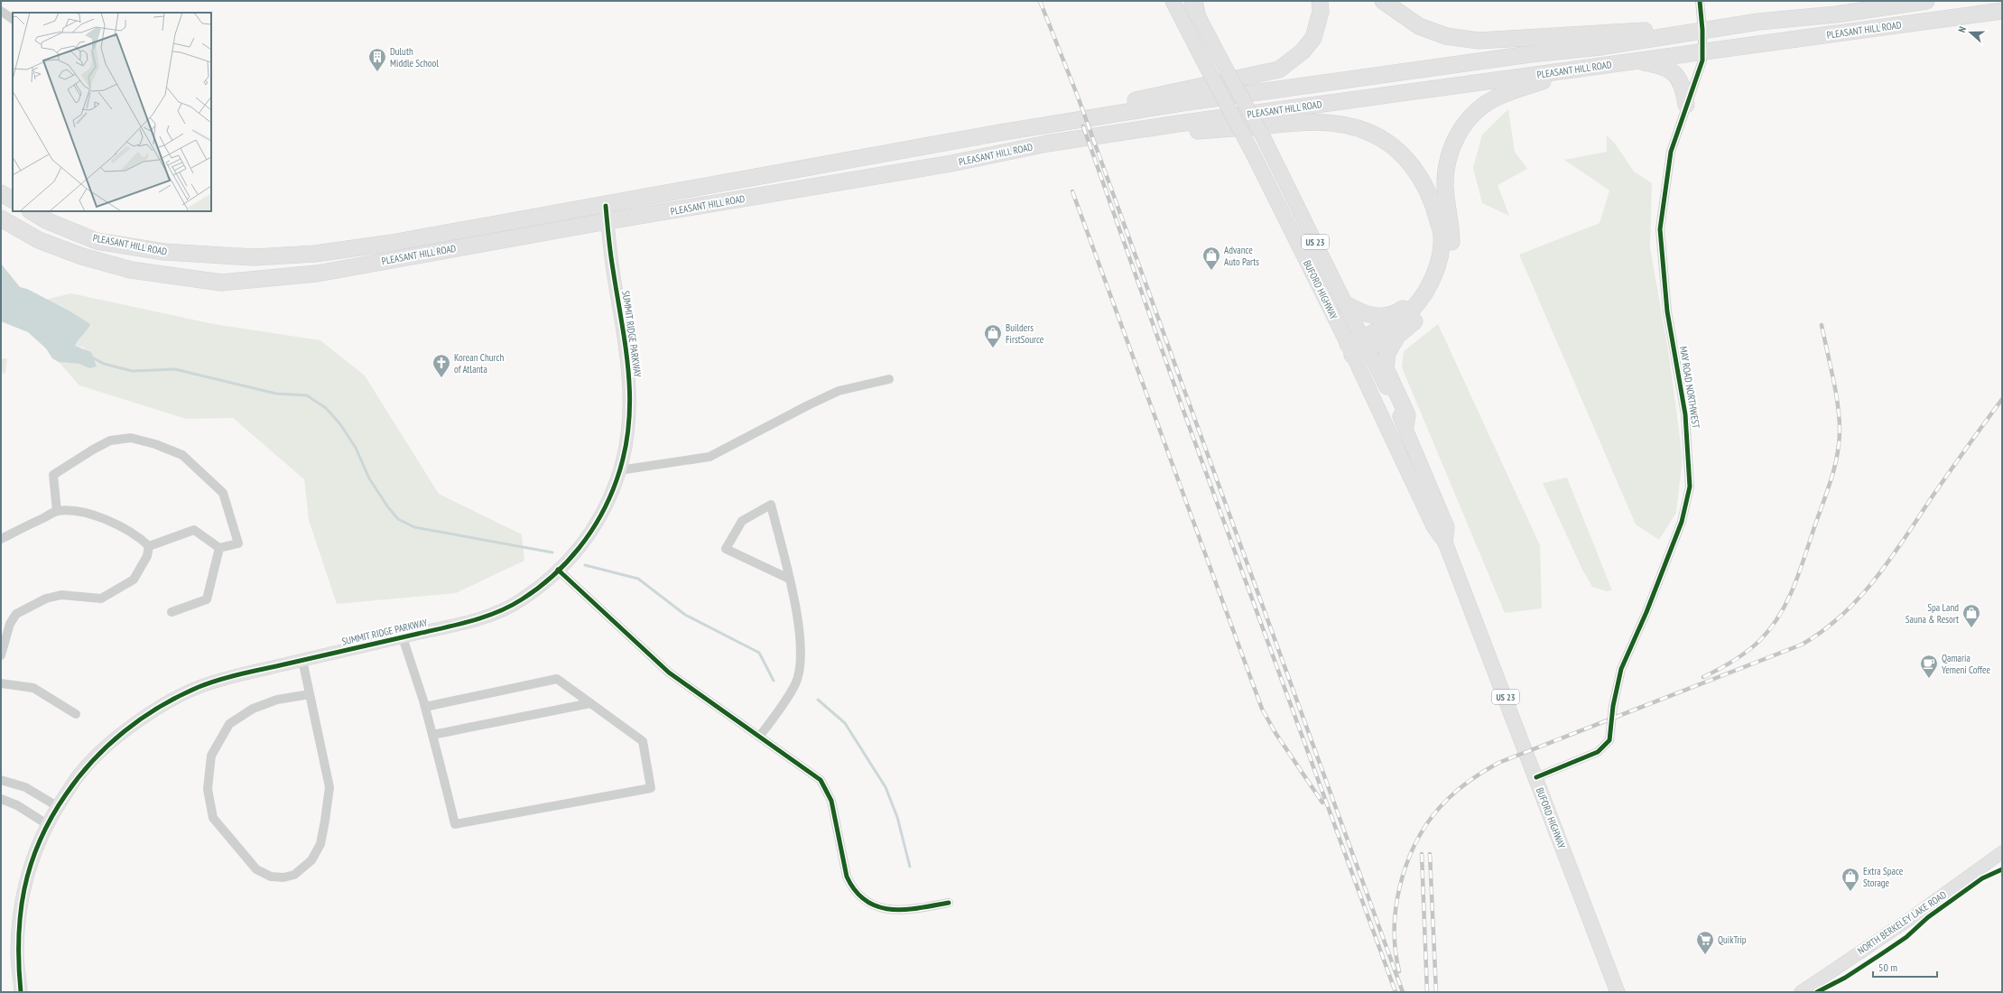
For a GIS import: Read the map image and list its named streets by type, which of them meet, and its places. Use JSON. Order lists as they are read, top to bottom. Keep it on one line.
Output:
{"streets":{"highway":["PLEASANT HILL ROAD"],"main road":["US 23","BUFORD HIGHWAY"],"street":["SUMMIT RIDGE PARKWAY","MAY ROAD NORTHWEST","NORTH BERKELEY LAKE ROAD"]},"crossings":[["PLEASANT HILL ROAD","SUMMIT RIDGE PARKWAY"],["PLEASANT HILL ROAD","MAY ROAD NORTHWEST"],["BUFORD HIGHWAY","MAY ROAD NORTHWEST"]],"places":{"building":["Duluth Middle School"],"shop":["Advance Auto Parts","Builders FirstSource","Spa Land Sauna & Resort","Extra Space Storage"],"church":["Korean Church of Atlanta"],"cafe":["Qamaria Yemeni Coffee"],"supermarket":["QuikTrip"]},"scale_bar":"50 m","north":"left"}
